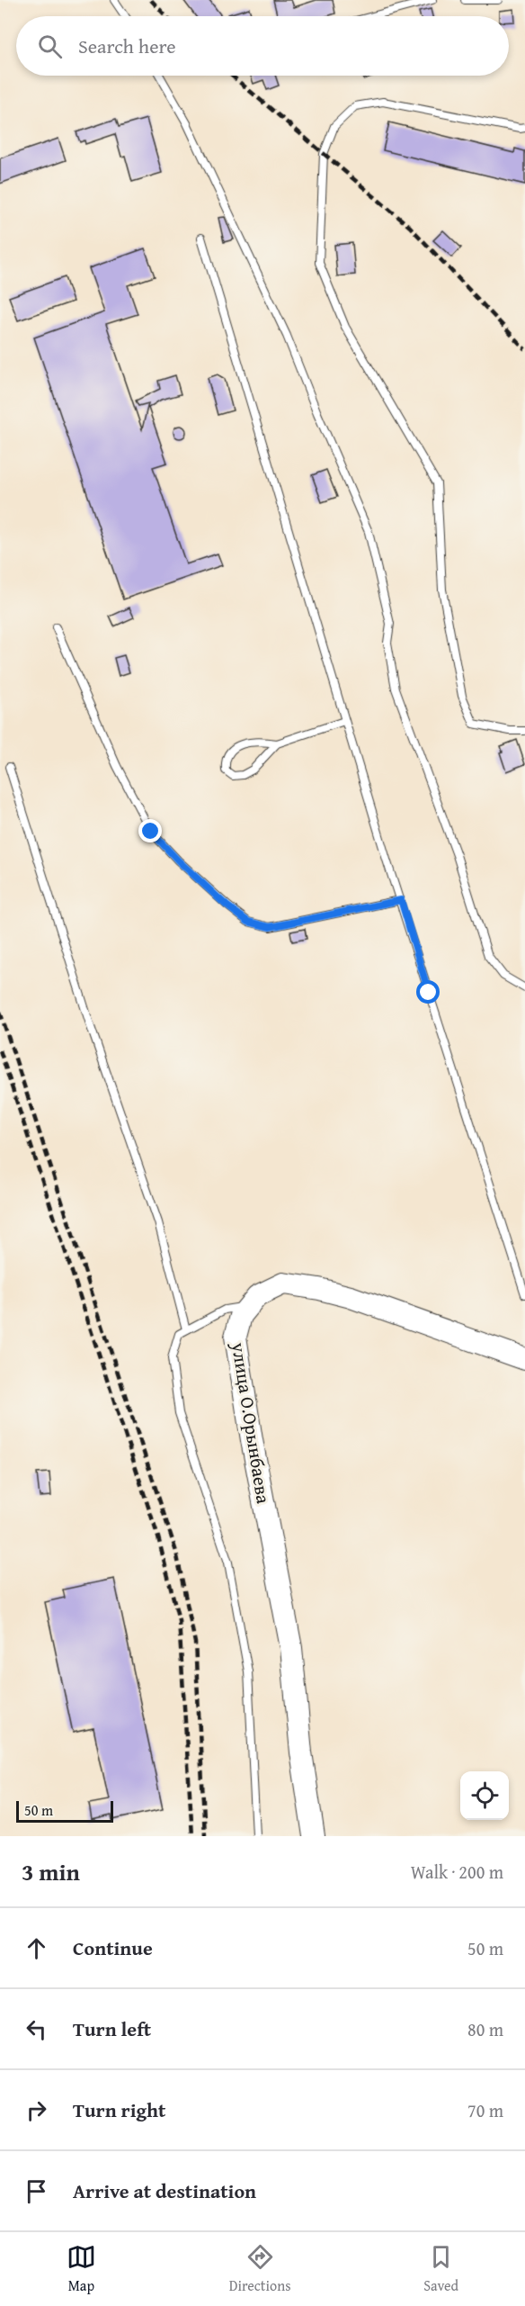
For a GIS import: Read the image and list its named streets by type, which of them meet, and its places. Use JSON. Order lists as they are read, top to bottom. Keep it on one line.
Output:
{"streets":{"street":["улица О.Орынбаева"]},"scale_bar":"50 m","page":{"search":"Search here","scale":"50 m","heading":["3 min","Walk · 200 m"],"list":[["Continue","50 m"],["Turn left","80 m"],["Turn right","70 m"],"Arrive at destination"],"nav":["Map","Directions","Saved"]}}
